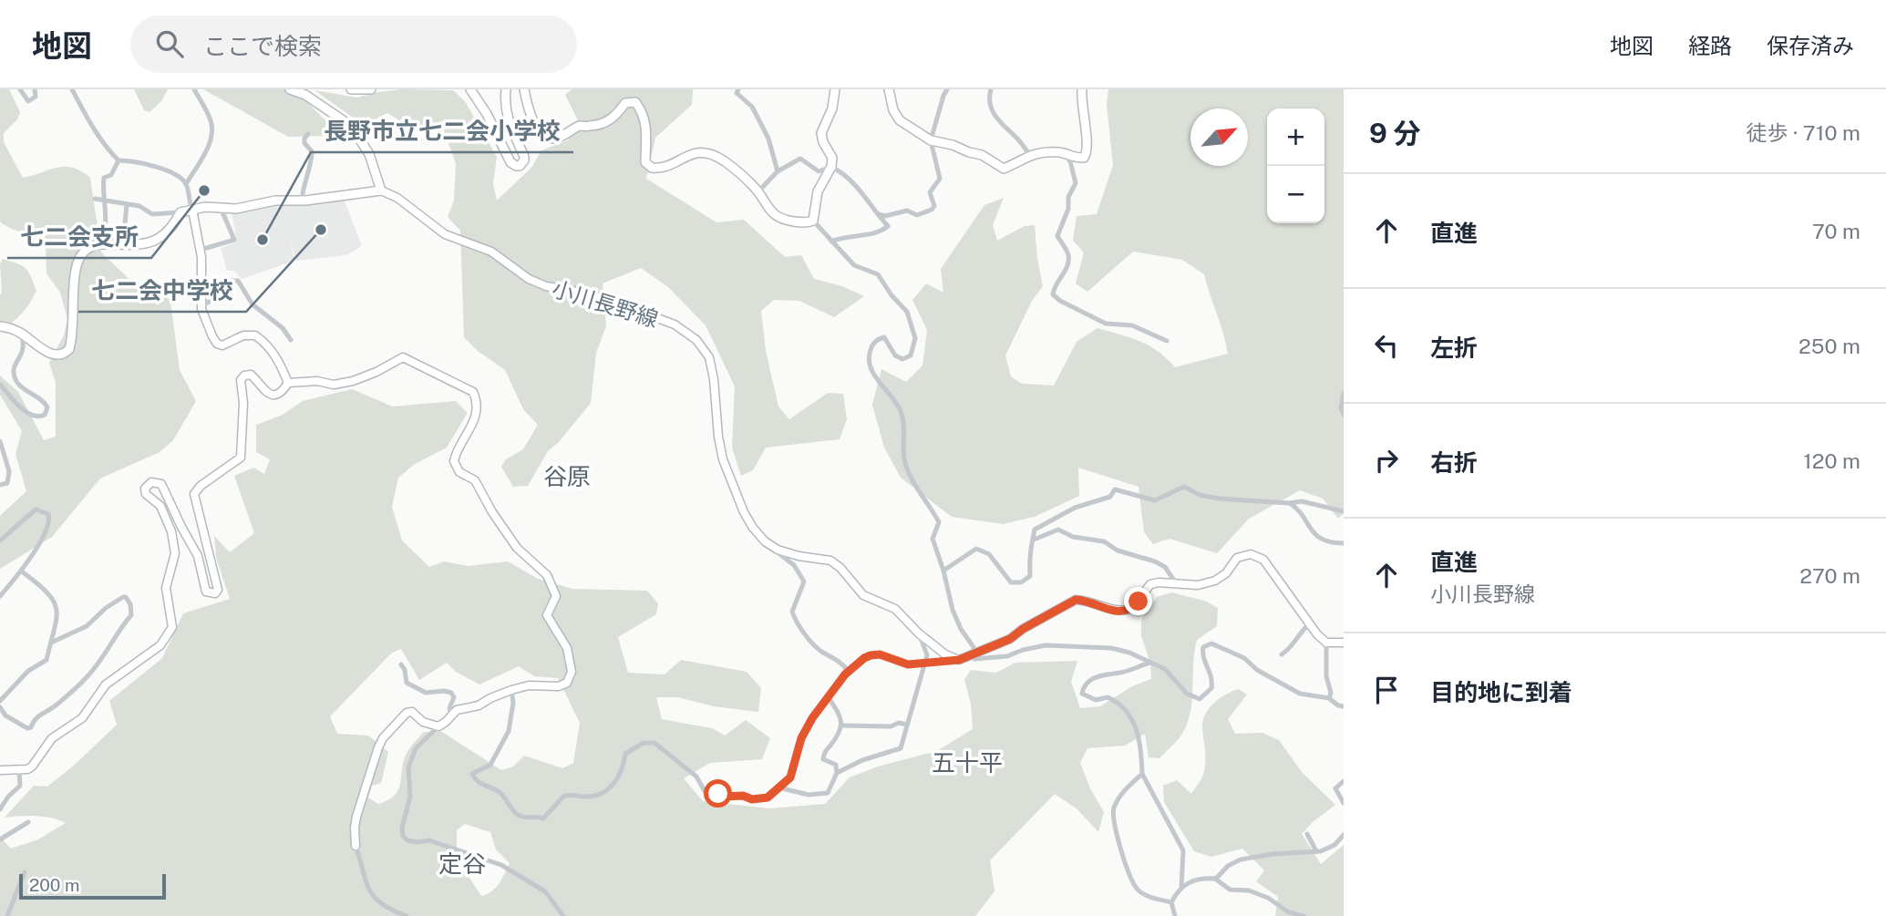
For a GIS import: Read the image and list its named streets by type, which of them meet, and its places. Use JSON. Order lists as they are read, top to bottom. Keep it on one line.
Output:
{"streets":{"street":["小川長野線"]},"districts":["谷原","五十平","定谷"],"places":["七二会支所","七二会中学校","長野市立七二会小学校"],"scale_bar":"200 m","north":"top right","page":{"header":"地図","search":"ここで検索","nav":["地図","経路","保存済み"],"heading":["9 分","徒歩 · 710 m"],"map_buttons":["+","−"],"list":[["直進","70 m"],["左折","250 m"],["右折","120 m"],["直進","小川長野線","270 m"],"目的地に到着"],"scale":"200 m"}}
